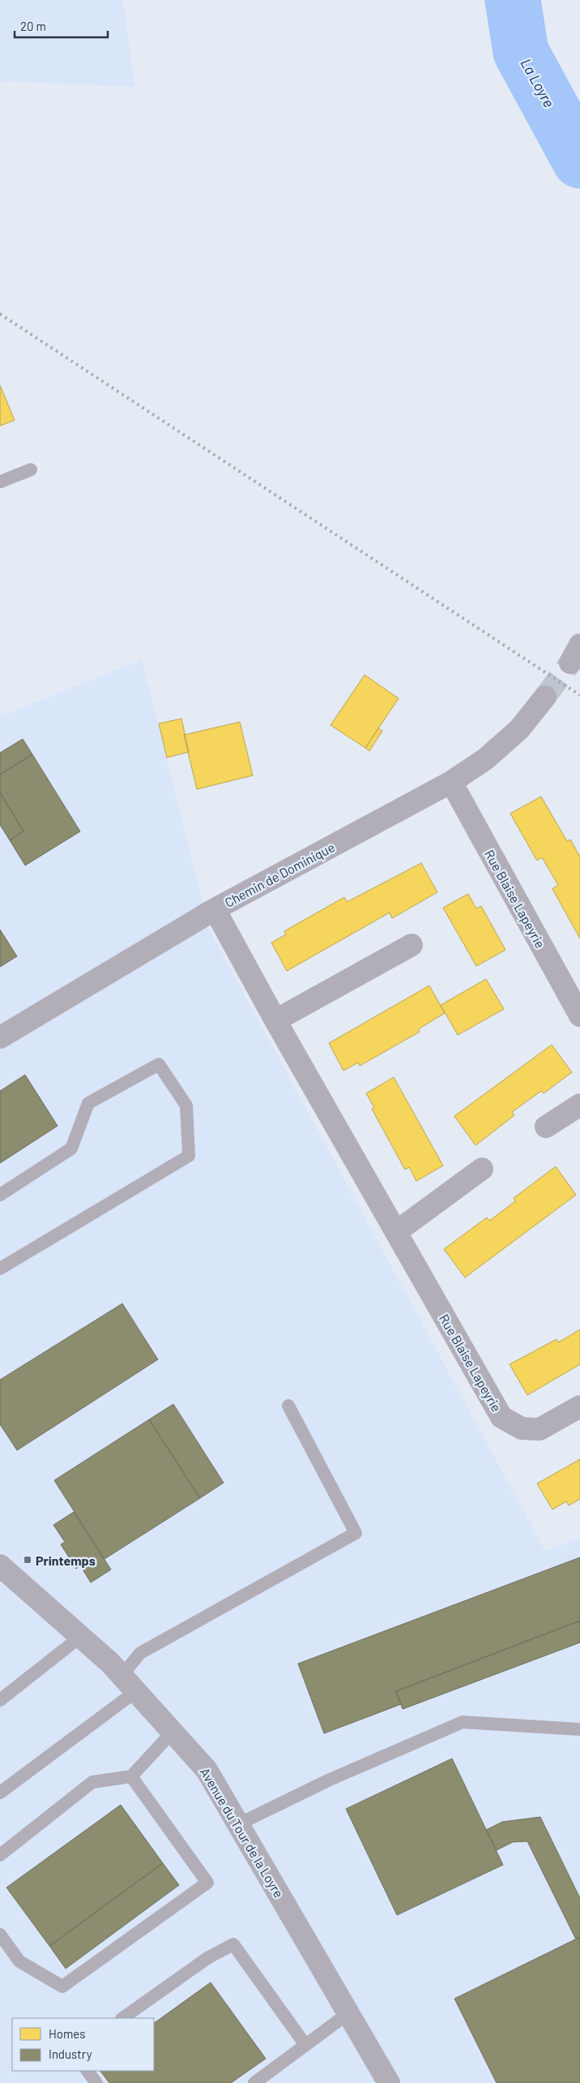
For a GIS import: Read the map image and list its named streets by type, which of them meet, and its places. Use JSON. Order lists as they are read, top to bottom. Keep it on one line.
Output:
{"streets":{"street":["Chemin de Dominique","Rue Blaise Lapeyrie","Avenue du Tour de la Loyre"]},"crossings":[["Chemin de Dominique","Rue Blaise Lapeyrie"]],"water":["La Loyre"],"places":{"transit":["Printemps"]},"legend":["Homes","Industry"],"scale_bar":"20 m"}
